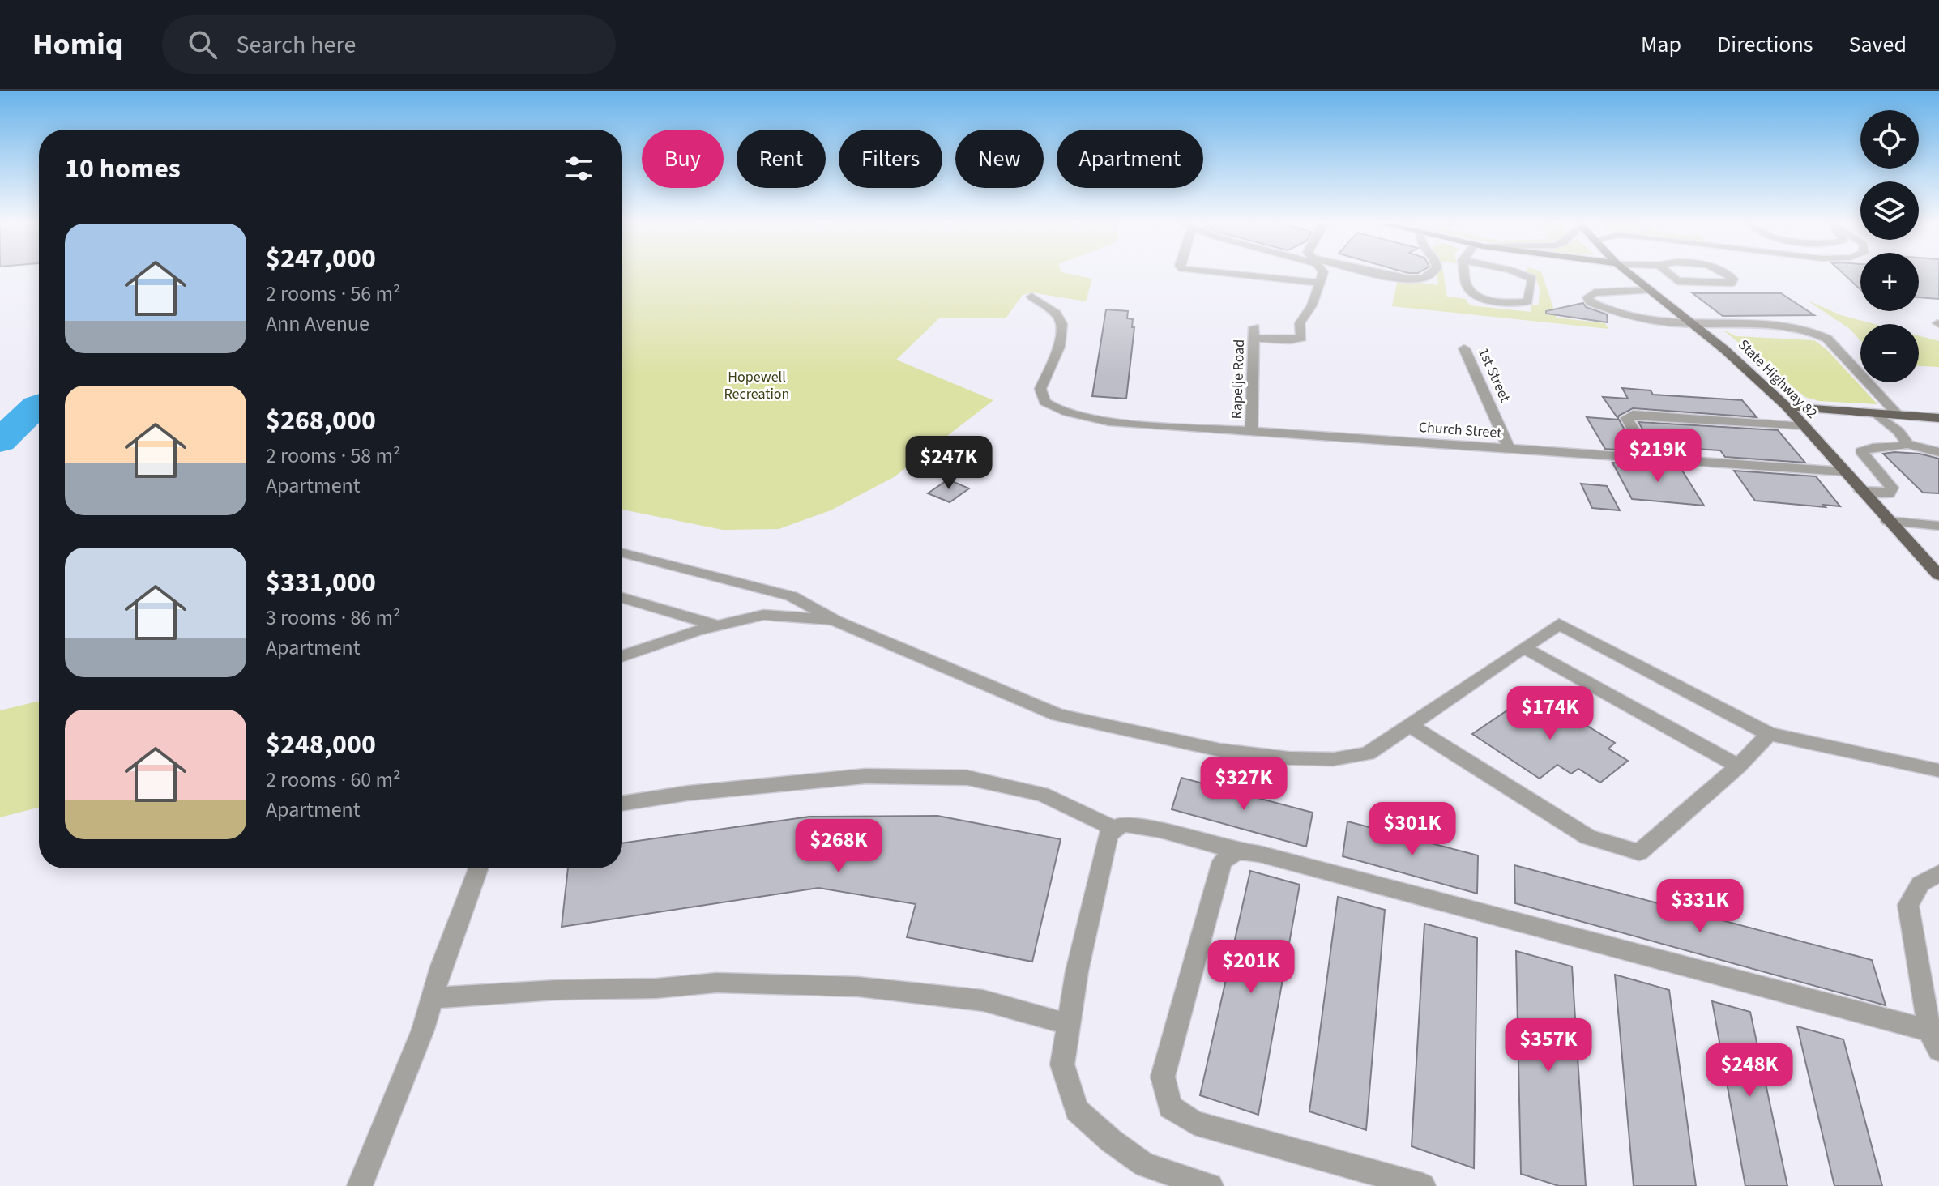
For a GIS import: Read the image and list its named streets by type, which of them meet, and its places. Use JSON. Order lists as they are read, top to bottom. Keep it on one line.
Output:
{"streets":{"main road":["State Highway 82"],"street":["1st Street","Rapelje Road","Church Street"]},"crossings":[["1st Street","Church Street"],["Rapelje Road","Church Street"],["State Highway 82","Church Street"]],"parks":["Hopewell Recreation"],"page":{"header":"Homiq","search":"Search here","nav":["Map","Directions","Saved"],"map_buttons":["+","−"],"chip":["Buy","Rent","Filters","New","Apartment"],"heading":"10 homes","list":[{"name":"$247,000","note":"2 rooms · 56 m² · Ann Avenue"},{"name":"$268,000","note":"2 rooms · 58 m² · Apartment"},{"name":"$331,000","note":"3 rooms · 86 m² · Apartment"},{"name":"$248,000","note":"2 rooms · 60 m² · Apartment"}],"price":["$219K","$247K","$174K","$327K","$301K","$268K","$331K","$201K","$357K","$248K"]}}
